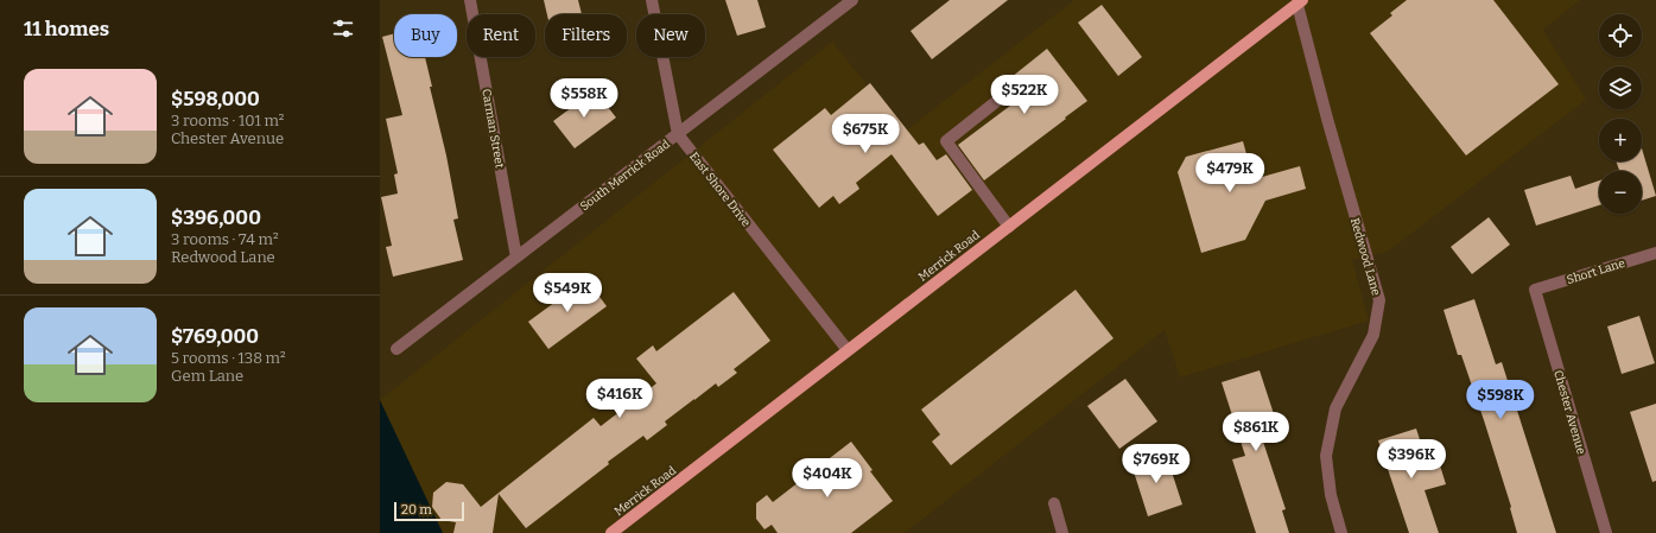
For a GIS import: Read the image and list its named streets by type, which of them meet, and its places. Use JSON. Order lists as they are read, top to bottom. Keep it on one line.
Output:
{"streets":{"main road":["Merrick Road"],"street":["Carman Street","South Merrick Road","East Shore Drive","Redwood Lane","Short Lane","Chester Avenue"]},"crossings":[["Carman Street","South Merrick Road"],["South Merrick Road","East Shore Drive"],["East Shore Drive","Merrick Road"],["Merrick Road","Redwood Lane"],["Short Lane","Chester Avenue"]],"scale_bar":"20 m","page":{"heading":"11 homes","map_buttons":["+","−"],"chip":["Buy","Rent","Filters","New"],"list":[{"name":"$598,000","note":"3 rooms · 101 m² · Chester Avenue"},{"name":"$396,000","note":"3 rooms · 74 m² · Redwood Lane"},{"name":"$769,000","note":"5 rooms · 138 m² · Gem Lane"}],"price":["$522K","$558K","$675K","$479K","$549K","$416K","$598K","$861K","$396K","$769K","$404K"],"scale":"20 m"}}
